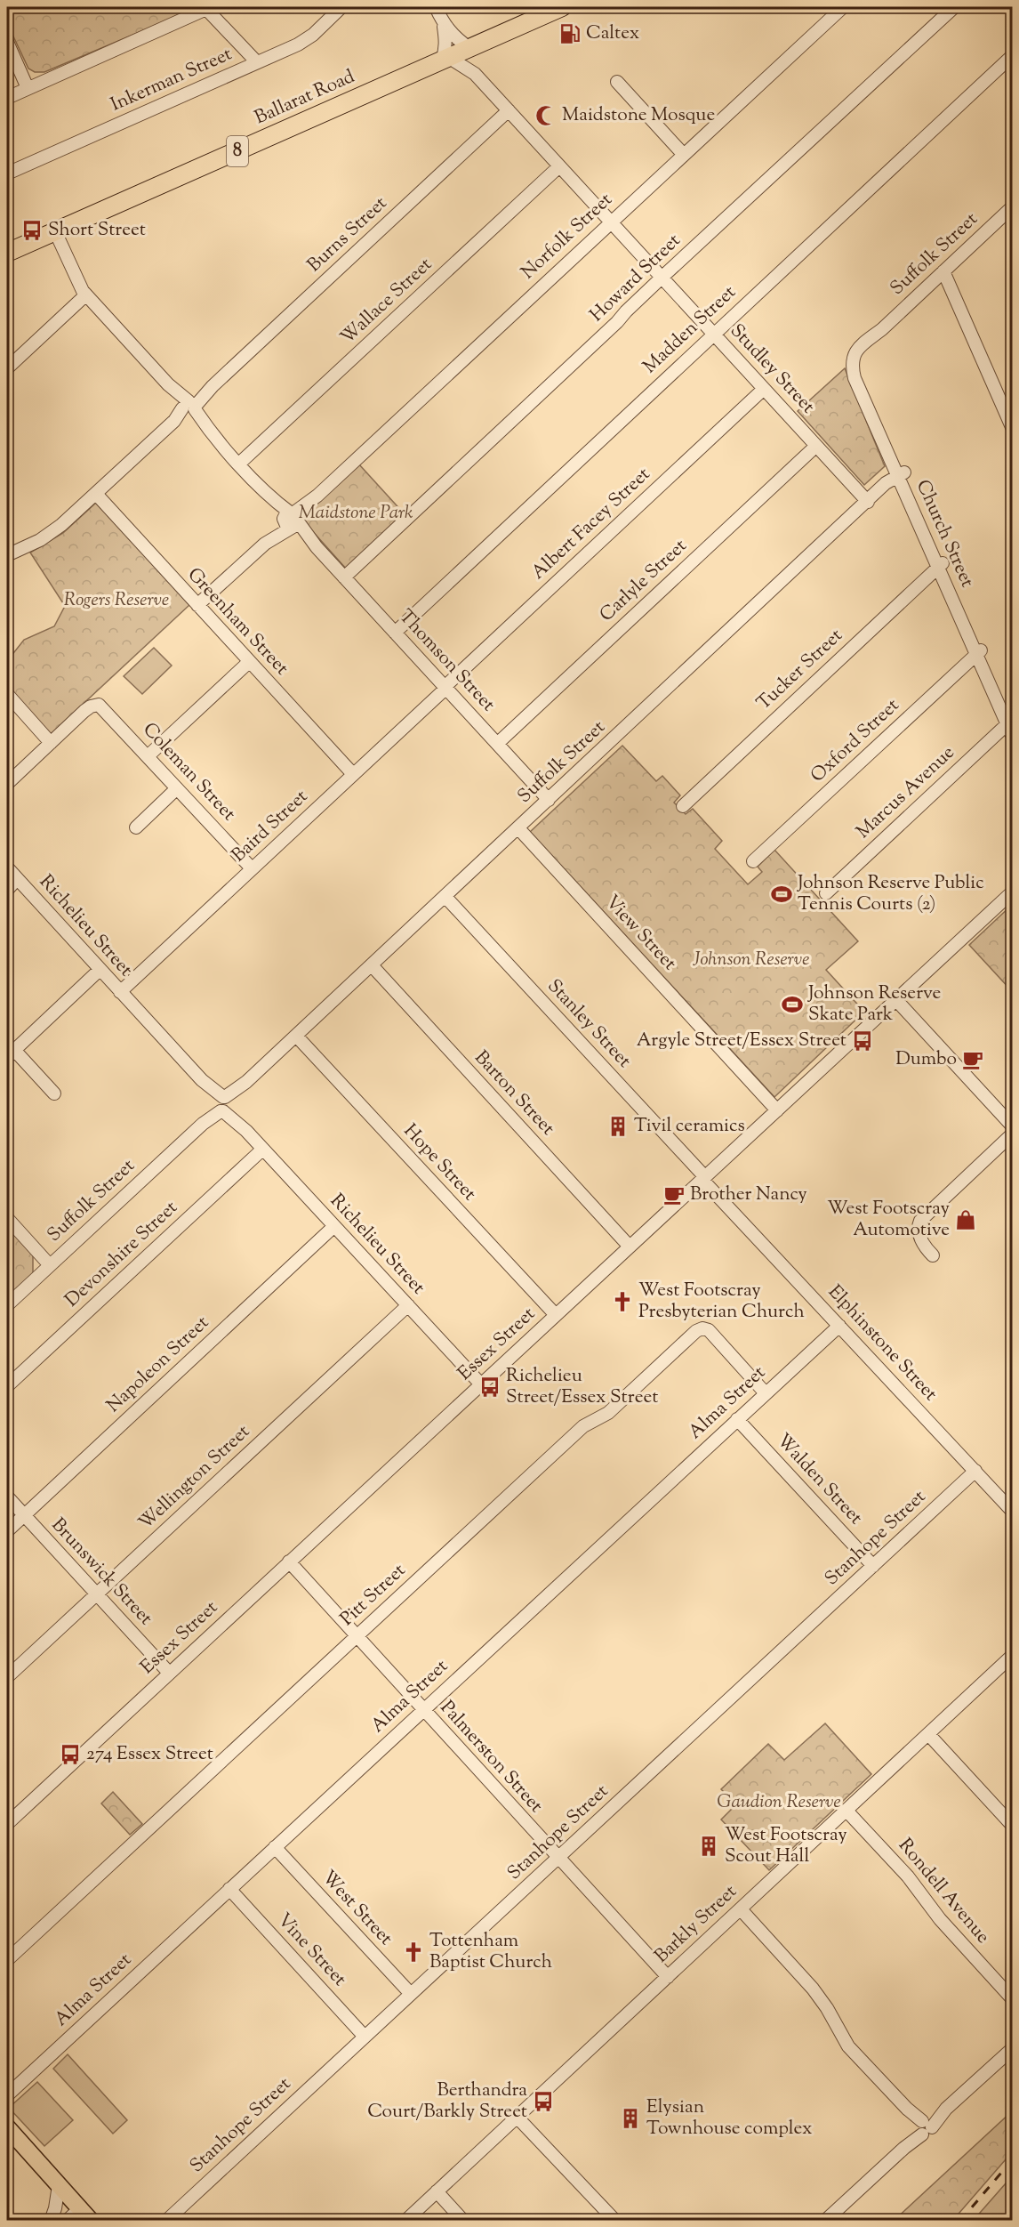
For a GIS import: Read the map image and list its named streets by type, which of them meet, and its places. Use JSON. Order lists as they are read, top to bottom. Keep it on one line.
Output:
{"streets":{"highway":["Ballarat Road","8"],"street":["Inkerman Street","Burns Street","Norfolk Street","Suffolk Street","Howard Street","Wallace Street","Madden Street","Studley Street","Albert Facey Street","Church Street","Carlyle Street","Greenham Street","Thomson Street","Tucker Street","Oxford Street","Coleman Street","Marcus Avenue","Baird Street","Richelieu Street","View Street","Stanley Street","Barton Street","Hope Street","Devonshire Street","Elphinstone Street","Essex Street","Napoleon Street","Alma Street","Wellington Street","Walden Street","Stanhope Street","Brunswick Street","Pitt Street","Palmerston Street","Rondell Avenue","West Street","Barkly Street","Vine Street"]},"crossings":[["Ballarat Road","Studley Street"],["Ballarat Road","Thomson Street"],["Burns Street","Studley Street"],["Burns Street","Greenham Street"],["Burns Street","Thomson Street"],["Norfolk Street","Studley Street"],["Norfolk Street","Greenham Street"],["Norfolk Street","Thomson Street"],["Suffolk Street","Studley Street"],["Suffolk Street","Church Street"],["Suffolk Street","Thomson Street"],["Suffolk Street","Richelieu Street"],["Suffolk Street","View Street"],["Suffolk Street","Stanley Street"],["Suffolk Street","Barton Street"],["Suffolk Street","Hope Street"],["Howard Street","Studley Street"],["Howard Street","Thomson Street"],["Wallace Street","Studley Street"],["Wallace Street","Thomson Street"],["Madden Street","Studley Street"],["Madden Street","Thomson Street"],["Studley Street","Albert Facey Street"],["Studley Street","Carlyle Street"],["Albert Facey Street","Thomson Street"],["Albert Facey Street","Baird Street"],["Church Street","Tucker Street"],["Church Street","Oxford Street"],["Church Street","Marcus Avenue"],["Carlyle Street","Thomson Street"],["Greenham Street","Baird Street"],["Thomson Street","Baird Street"],["Coleman Street","Baird Street"],["Baird Street","Richelieu Street"],["Richelieu Street","Devonshire Street"],["Richelieu Street","Essex Street"],["Richelieu Street","Napoleon Street"],["Richelieu Street","Wellington Street"],["View Street","Essex Street"],["Stanley Street","Elphinstone Street"],["Stanley Street","Essex Street"],["Barton Street","Essex Street"],["Hope Street","Essex Street"],["Elphinstone Street","Essex Street"],["Elphinstone Street","Alma Street"],["Elphinstone Street","Stanhope Street"],["Essex Street","Brunswick Street"],["Essex Street","Palmerston Street"],["Napoleon Street","Brunswick Street"],["Alma Street","Walden Street"],["Alma Street","Pitt Street"],["Alma Street","Palmerston Street"],["Alma Street","West Street"],["Alma Street","Vine Street"],["Wellington Street","Brunswick Street"],["Walden Street","Stanhope Street"],["Stanhope Street","Palmerston Street"],["Stanhope Street","West Street"],["Stanhope Street","Vine Street"],["Pitt Street","Palmerston Street"],["Palmerston Street","Barkly Street"],["Rondell Avenue","Barkly Street"]],"parks":["Maidstone Park","Rogers Reserve","Johnson Reserve","Gaudion Reserve"],"places":{"fuel station":["Caltex"],"mosque":["Maidstone Mosque"],"bus stop":["Short Street","Argyle Street/Essex Street","Richelieu Street/Essex Street","274 Essex Street","Berthandra Court/Barkly Street"],"sports":["Johnson Reserve Public Tennis Courts (2)","Johnson Reserve Skate Park"],"cafe":["Dumbo","Brother Nancy"],"building":["Tivil ceramics","West Footscray Scout Hall","Elysian Townhouse complex"],"shop":["West Footscray Automotive"],"church":["West Footscray Presbyterian Church","Tottenham Baptist Church"]}}
